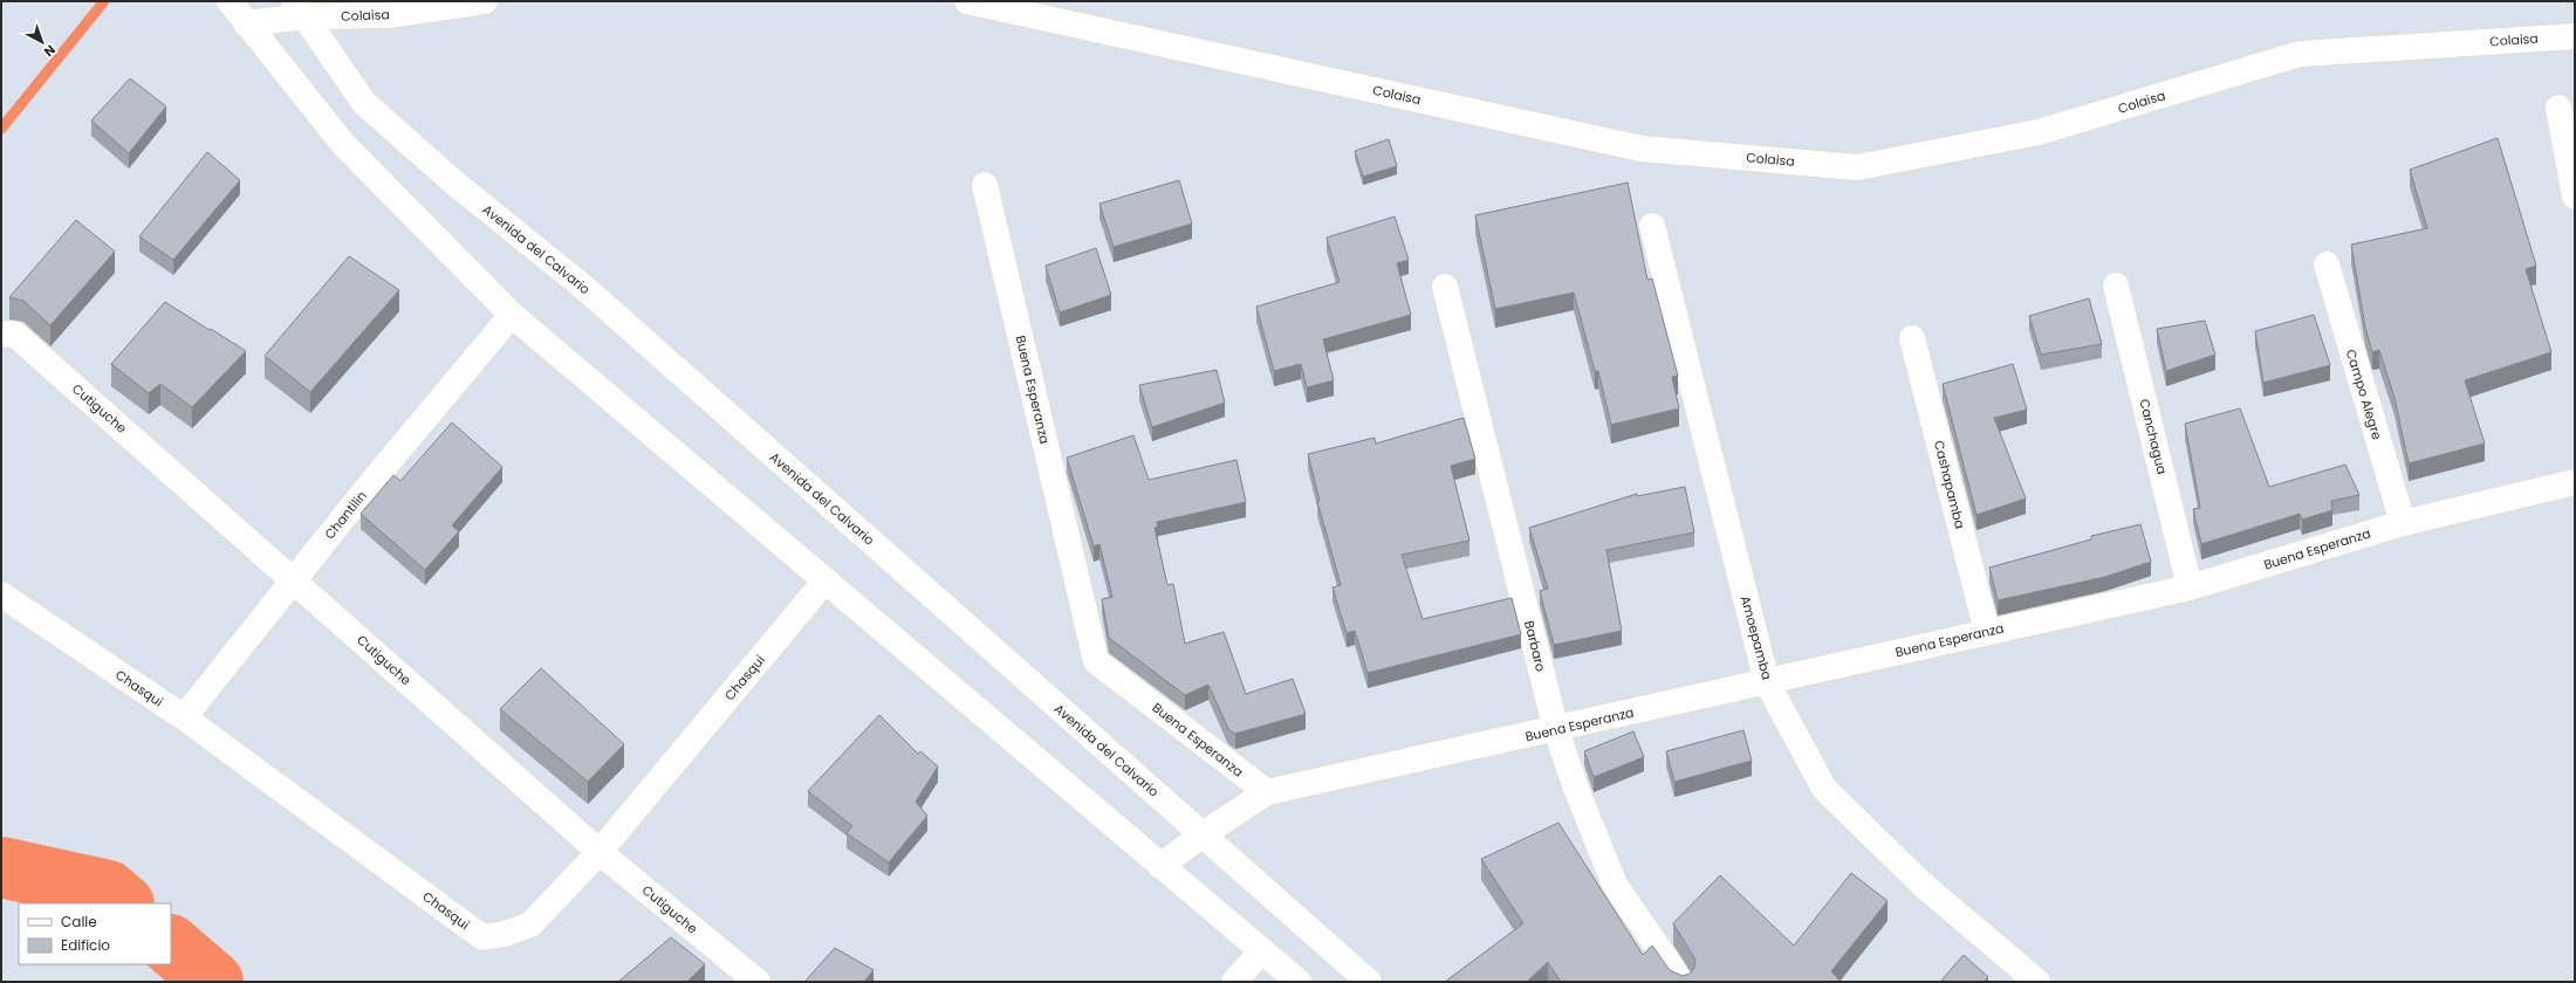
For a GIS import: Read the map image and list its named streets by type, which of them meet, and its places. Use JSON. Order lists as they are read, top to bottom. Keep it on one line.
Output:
{"streets":{"street":["Colaisa","Avenida del Calvario","Buena Esperanza","Campo Alegre","Cutiguche","Canchagua","Cashapamba","Chantilin","Amoepamba","Barbaro","Chasqui"]},"crossings":[["Colaisa","Avenida del Calvario"],["Buena Esperanza","Campo Alegre"],["Buena Esperanza","Canchagua"],["Buena Esperanza","Cashapamba"],["Buena Esperanza","Amoepamba"],["Buena Esperanza","Barbaro"],["Cutiguche","Chantilin"],["Cutiguche","Chasqui"],["Chantilin","Chasqui"]],"legend":["Calle","Edificio"],"north":"bottom right"}
